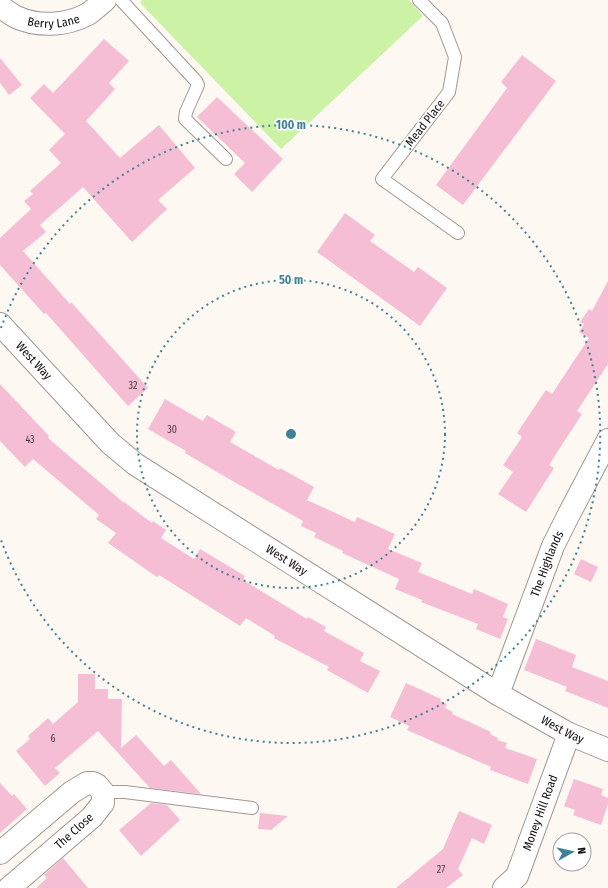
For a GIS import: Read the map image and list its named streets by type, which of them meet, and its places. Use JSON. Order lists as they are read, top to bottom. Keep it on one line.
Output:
{"streets":{"street":["Berry Lane","West Way","The Highlands","Money Hill Road","The Close"],"lane":["Mead Place"]},"crossings":[["West Way","The Highlands"],["West Way","Money Hill Road"]],"house_numbers":["32","30","43","6","27"],"north":"right","rings":["100 m","50 m"]}
